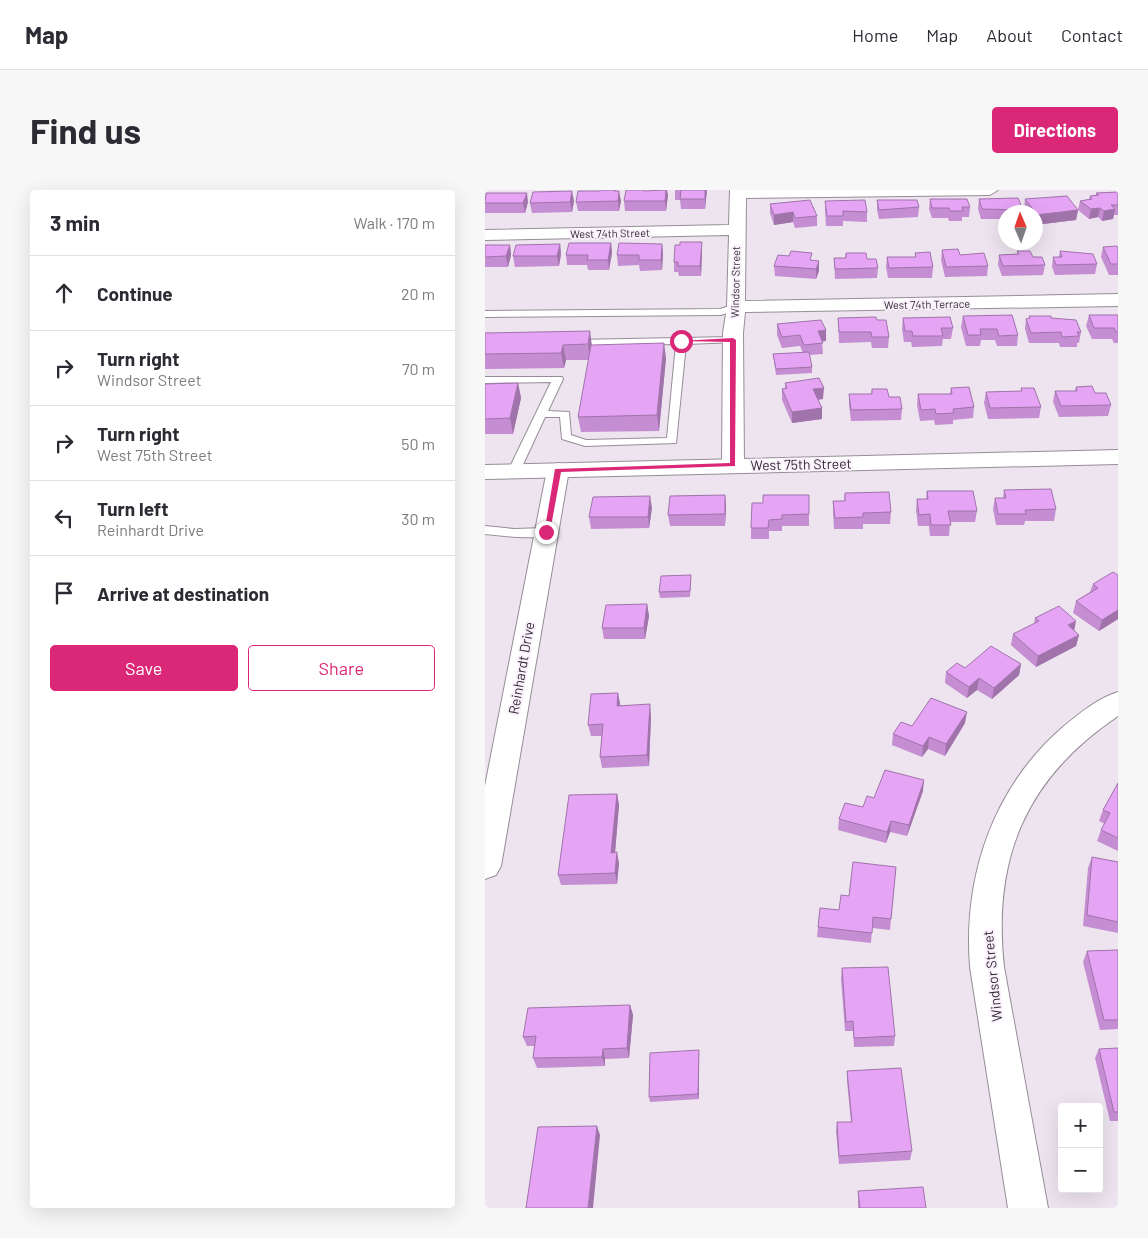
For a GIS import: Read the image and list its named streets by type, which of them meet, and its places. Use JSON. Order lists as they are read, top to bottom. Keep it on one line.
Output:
{"streets":{"street":["West 74th Street","Windsor Street","West 74th Terrace","West 75th Street","Reinhardt Drive"]},"crossings":[["West 74th Street","Windsor Street"],["Windsor Street","West 74th Terrace"],["Windsor Street","West 75th Street"],["West 75th Street","Reinhardt Drive"]],"north":"top","page":{"header":"Map","nav":["Home","Map","About","Contact"],"buttons":["Directions",["Save","Share"]],"title":"Find us","heading":["3 min","Walk · 170 m"],"list":[["Continue","20 m"],["Turn right","Windsor Street","70 m"],["Turn right","West 75th Street","50 m"],["Turn left","Reinhardt Drive","30 m"],"Arrive at destination"],"map_buttons":["+","−"]}}
